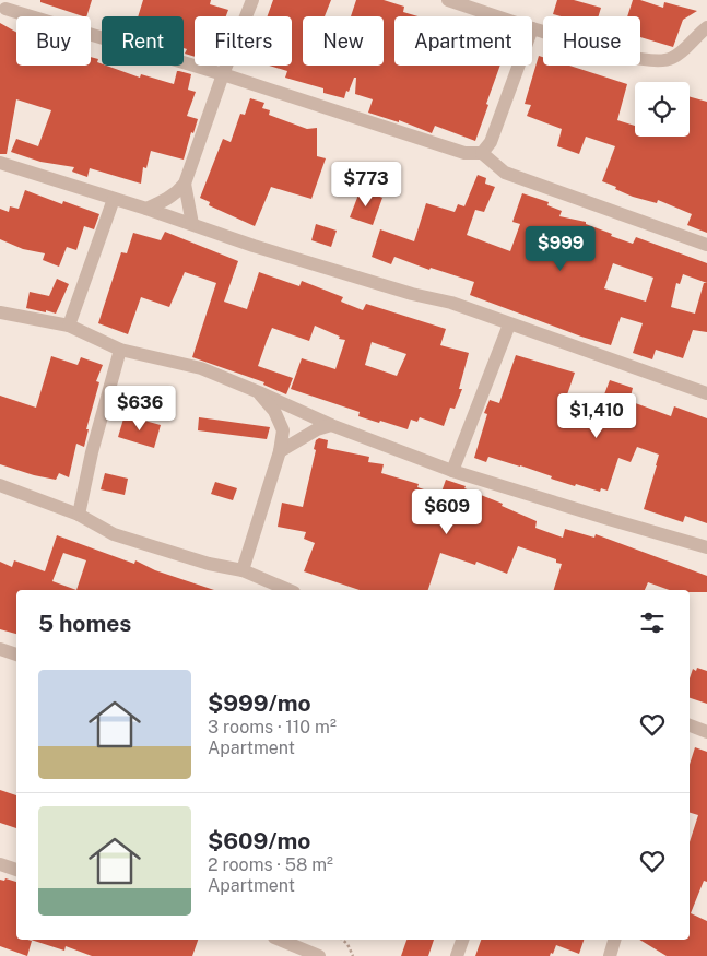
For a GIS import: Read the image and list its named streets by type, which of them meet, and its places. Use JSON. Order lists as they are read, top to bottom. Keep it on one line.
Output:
{"page":{"chip":["Buy","Rent","Filters","New","Apartment","House"],"price":["$773","$999","$636","$1,410","$609"],"heading":"5 homes","list":[{"name":"$999/mo","note":"3 rooms · 110 m² · Apartment"},{"name":"$609/mo","note":"2 rooms · 58 m² · Apartment"}]}}
